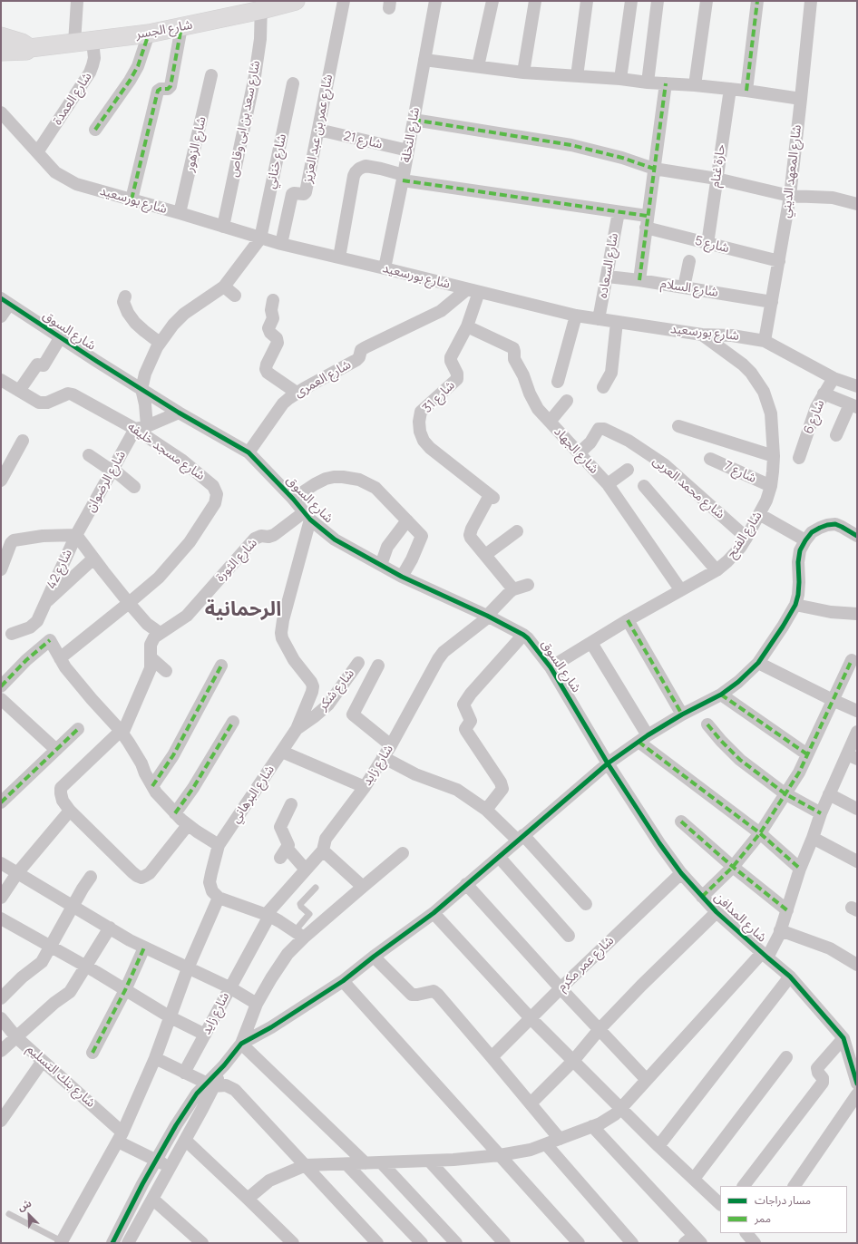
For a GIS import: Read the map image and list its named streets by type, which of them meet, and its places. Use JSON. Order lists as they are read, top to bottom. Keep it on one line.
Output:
{"streets":{"street":["شارع الجسر","شارع العمدة","شارع سعد بن ابى وقاص","شارع عمر بن عبد العزيز","شارع النخلة","شارع 21","شارع الزهور","شارع خناني","حارة غنام","شارع المعهد الديني","شارع بورسعيد","شارع 5","شارع السعاده","شارع السلام","شارع السوق","شارع العمرى","شارع 31","شارع 6","شارع الجهاد","شارع مسجد خليفه","شارع 7","شارع الرضوان","شارع محمد العربى","شارع الفتح","شارع الثورة","شارع 42","شارع شكر","شارع زايد","شارع البرهاني","شارع المدافن","شارع عمر مكرم","شارع بنك التسليم"]},"crossings":[["شارع الجسر","شارع العمدة"],["شارع الجسر","شارع سعد بن ابى وقاص"],["شارع العمدة","شارع بورسعيد"],["شارع سعد بن ابى وقاص","شارع بورسعيد"],["شارع عمر بن عبد العزيز","شارع 21"],["شارع عمر بن عبد العزيز","شارع بورسعيد"],["شارع النخلة","شارع 21"],["شارع النخلة","شارع بورسعيد"],["شارع النخلة","شارع 5"],["شارع الزهور","شارع بورسعيد"],["شارع خناني","شارع بورسعيد"],["حارة غنام","شارع 5"],["شارع المعهد الديني","شارع بورسعيد"],["شارع المعهد الديني","شارع 5"],["شارع المعهد الديني","شارع السلام"],["شارع بورسعيد","شارع 5"],["شارع بورسعيد","شارع السعاده"],["شارع بورسعيد","شارع العمرى"],["شارع بورسعيد","شارع 31"],["شارع بورسعيد","شارع 6"],["شارع بورسعيد","شارع الفتح"],["شارع 5","شارع السعاده"],["شارع السعاده","شارع السلام"],["شارع السوق","شارع العمرى"],["شارع السوق","شارع الفتح"],["شارع السوق","شارع الثورة"],["شارع السوق","شارع زايد"],["شارع السوق","شارع البرهاني"],["شارع السوق","شارع المدافن"],["شارع العمرى","شارع 31"],["شارع 31","شارع الجهاد"],["شارع الجهاد","شارع محمد العربى"],["شارع الجهاد","شارع الفتح"],["شارع مسجد خليفه","شارع الرضوان"],["شارع 7","شارع الفتح"],["شارع الرضوان","شارع 42"],["شارع محمد العربى","شارع الفتح"],["شارع الثورة","شارع البرهاني"],["شارع شكر","شارع البرهاني"],["شارع المدافن","شارع عمر مكرم"]],"districts":["الرحمانية"],"legend":["مسار دراجات","ممر"],"north":"top left"}
